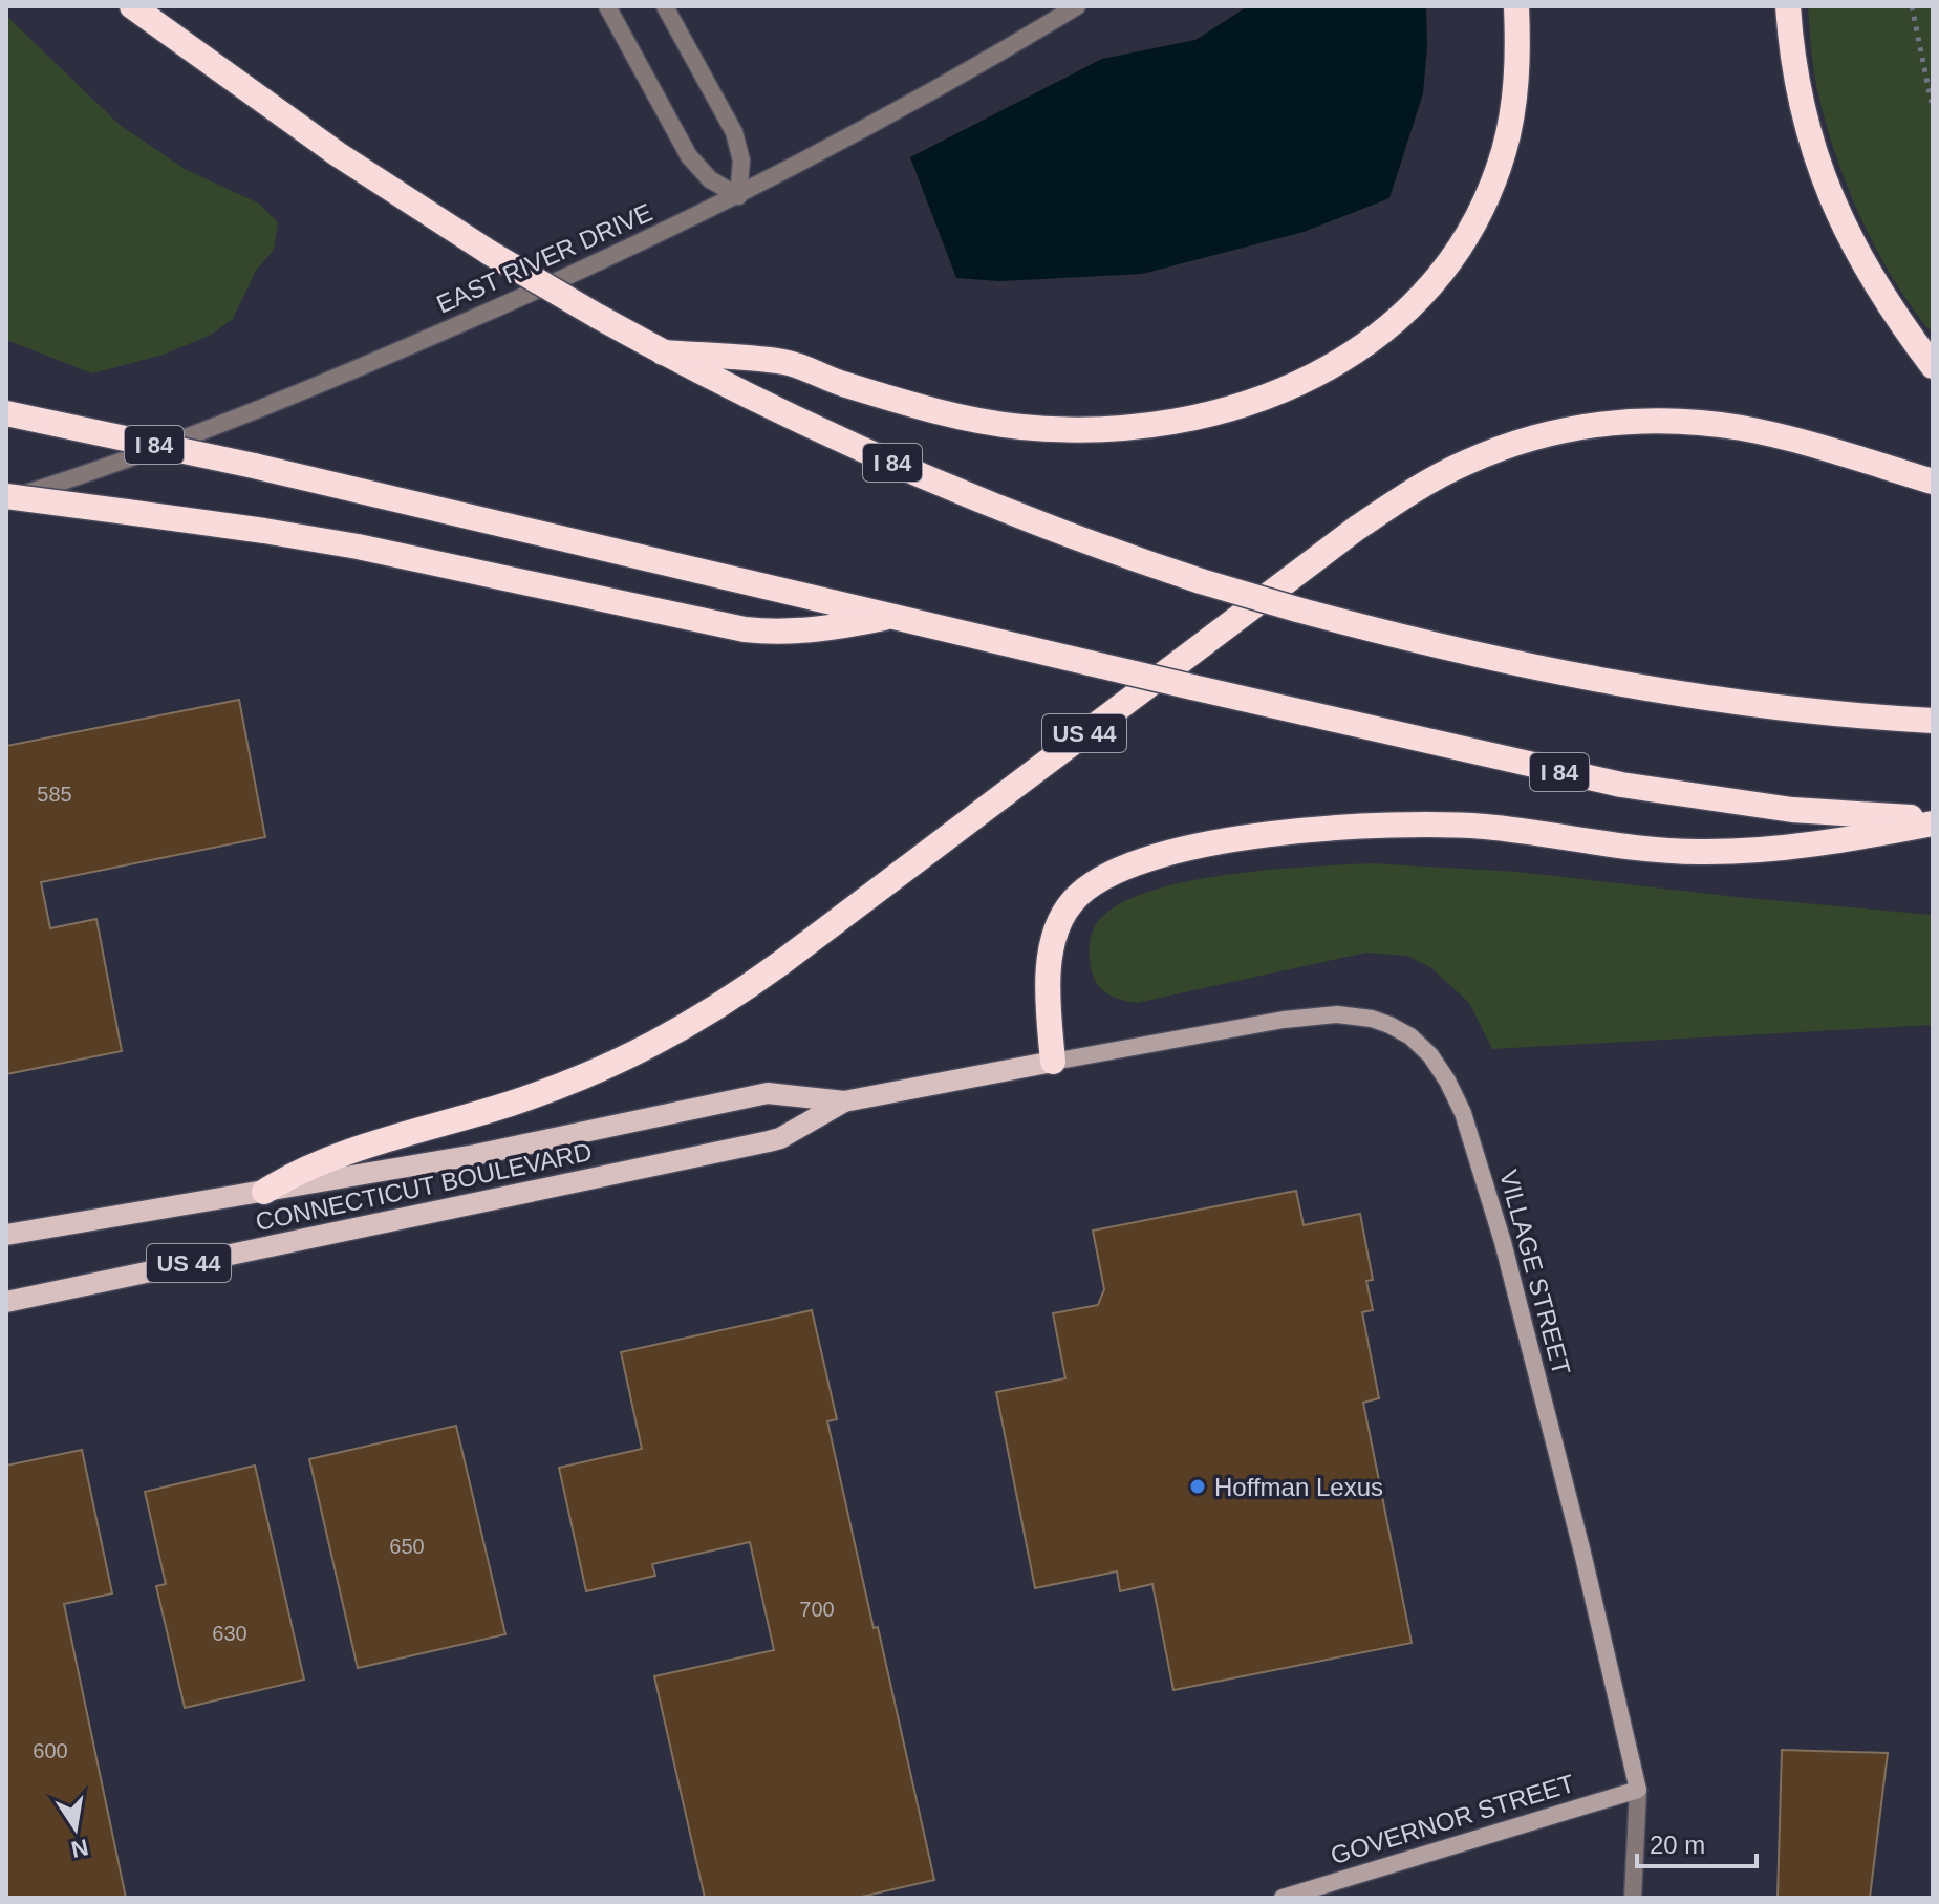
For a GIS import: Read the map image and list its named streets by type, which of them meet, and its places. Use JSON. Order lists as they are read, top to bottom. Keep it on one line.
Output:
{"streets":{"highway":["I 84","US 44"],"main road":["CONNECTICUT BOULEVARD","VILLAGE STREET","GOVERNOR STREET"],"street":["EAST RIVER DRIVE"]},"crossings":[["US 44","CONNECTICUT BOULEVARD"],["CONNECTICUT BOULEVARD","VILLAGE STREET"],["VILLAGE STREET","GOVERNOR STREET"]],"places":["Hoffman Lexus"],"house_numbers":["585","650","700","630","600"],"scale_bar":"20 m","north":"bottom"}
